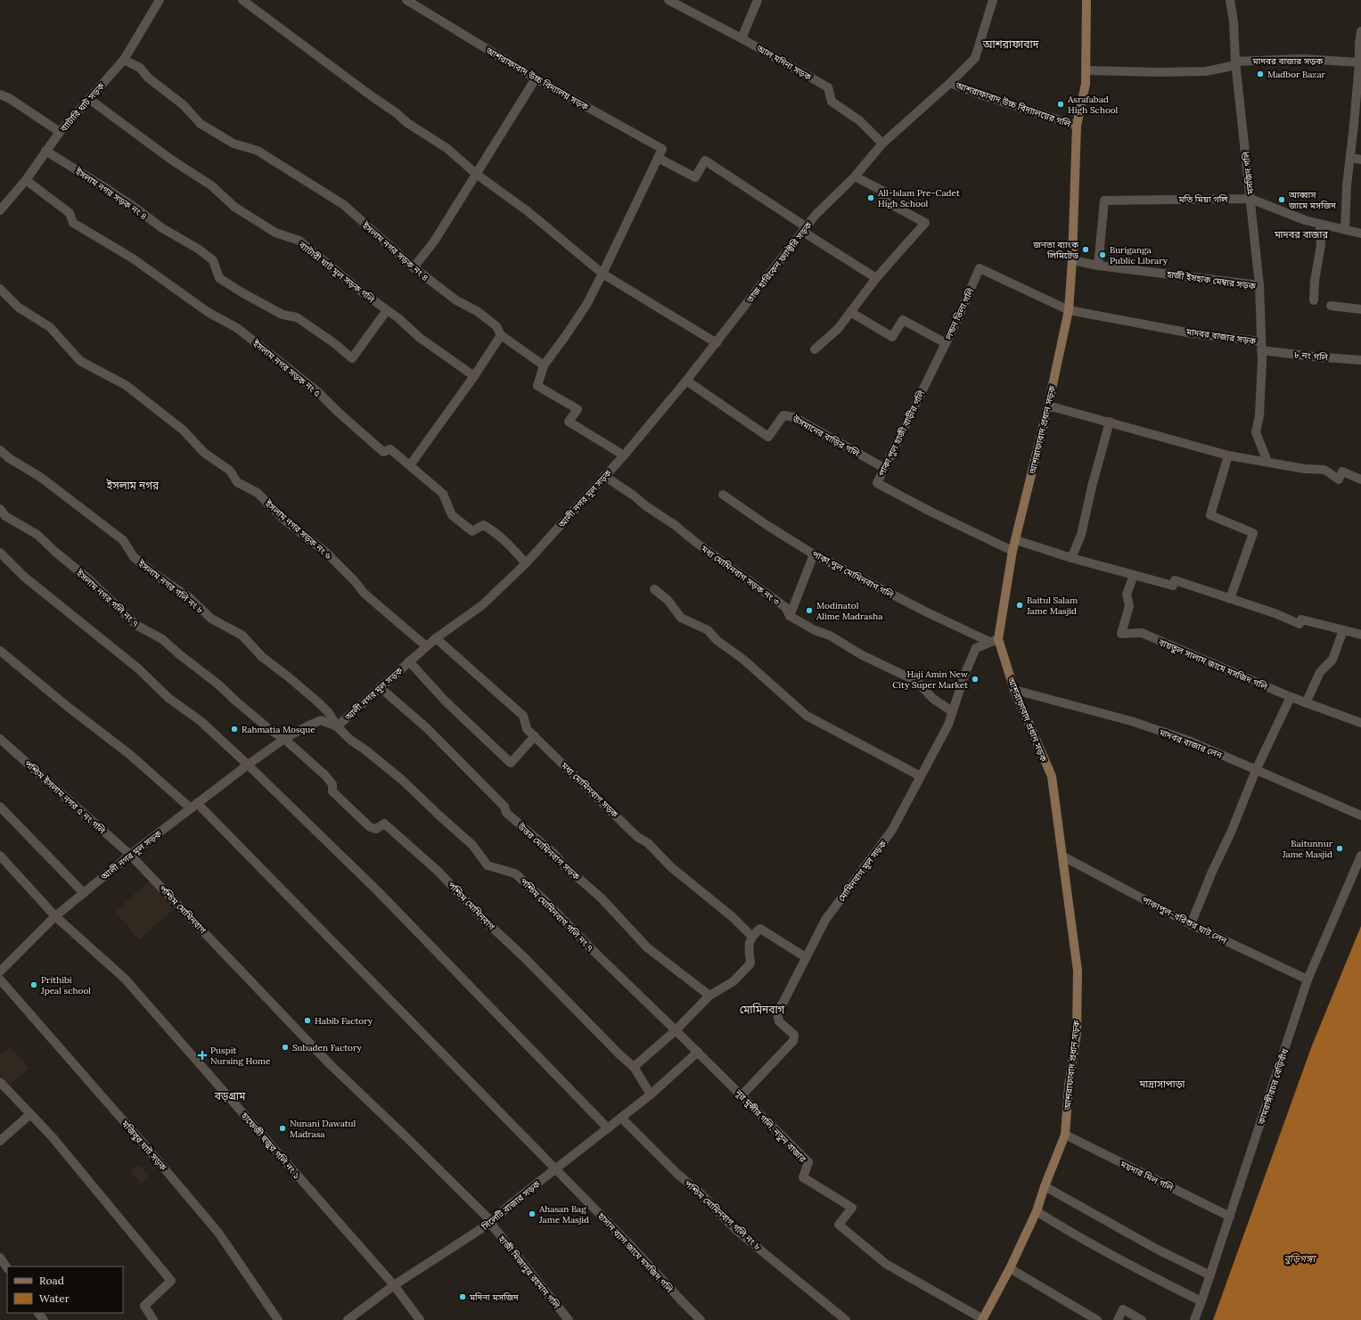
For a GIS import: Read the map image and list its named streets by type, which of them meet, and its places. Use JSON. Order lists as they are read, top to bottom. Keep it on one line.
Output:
{"streets":{"street":["মাদবর বাজার সড়ক","আল মদিনা সড়ক","আশরাফাবাদ উচ্চ বিদ্যালয় সড়ক","আশরাফাবাদ উচ্চ বিদ্যালয়ের গলি","ব্যাটারি ঘাট সড়ক","মসজিদ গলি","ইসলাম নগর সড়ক নং ৪","মতি মিয়া গলি","তাজ হারিকেন ফ্যাক্টরি সড়ক","ব্যাটারী ঘাট মূল সড়ক গলি","হাজী ইসহাক মেম্বার সড়ক","লন্ডন ভিলা গলি","৮ নং গলি","ইসলাম নগর সড়ক নং ৫","আশরাফাবাদ প্রধান সড়ক","পাকা পুল হাজী বাড়ীর গলি","উসমানের বাড়ির গলি","আলী নগর মূল সড়ক","ইসলাম নগর সড়ক নং ৬","পাকা পুল মোমিনবাগ গলি","মধ্য মোমিনবাগ সড়ক নং ৩","ইসলাম নগর গলি নং ৮","ইসলাম নগর গলি নং ৭","বায়তুল সালাম জামে মসজিদ গলি","মাদবর বাজার লেন","মধ্য মোমিনবাগ সড়ক","পশ্চিম ইসলাম নগর ৫ নং গলি","উত্তর মোমিনবাগ সড়ক","মোমিনবাগ মূল সড়ক","পশ্চিম মোমিনবাগ","পশ্চিম মোমিনবাগ গলি নং ৭","পাকাপুল-বরিশুর ঘাট লেন","কামরাঙ্গীরচর বেড়িবাঁধ","নূর মুন্সীর গলি, নতুন বাজার","মজিবুর ঘাট সড়ক","হাফেজী হুজুর গলি নং ১","ময়দার মিল গলি","সিলেটি বাজার সড়ক","পশ্চিম মোমিনবাগ গলি নং ৮","হাসান ব্যাগ জামে মসজিদ গলি","হাজী মিজানুর রহমান গলি"]},"crossings":[["মাদবর বাজার সড়ক","মসজিদ গলি"],["মাদবর বাজার সড়ক","হাজী ইসহাক মেম্বার সড়ক"],["মাদবর বাজার সড়ক","লন্ডন ভিলা গলি"],["মাদবর বাজার সড়ক","৮ নং গলি"],["মাদবর বাজার সড়ক","আশরাফাবাদ প্রধান সড়ক"],["আল মদিনা সড়ক","তাজ হারিকেন ফ্যাক্টরি সড়ক"],["আশরাফাবাদ উচ্চ বিদ্যালয়ের গলি","তাজ হারিকেন ফ্যাক্টরি সড়ক"],["আশরাফাবাদ উচ্চ বিদ্যালয়ের গলি","আশরাফাবাদ প্রধান সড়ক"],["ব্যাটারি ঘাট সড়ক","ইসলাম নগর সড়ক নং ৪"],["ব্যাটারি ঘাট সড়ক","ব্যাটারী ঘাট মূল সড়ক গলি"],["ব্যাটারি ঘাট সড়ক","ইসলাম নগর সড়ক নং ৫"],["মসজিদ গলি","মতি মিয়া গলি"],["মসজিদ গলি","হাজী ইসহাক মেম্বার সড়ক"],["ইসলাম নগর সড়ক নং ৪","ব্যাটারী ঘাট মূল সড়ক গলি"],["মতি মিয়া গলি","হাজী ইসহাক মেম্বার সড়ক"],["তাজ হারিকেন ফ্যাক্টরি সড়ক","উসমানের বাড়ির গলি"],["তাজ হারিকেন ফ্যাক্টরি সড়ক","আলী নগর মূল সড়ক"],["হাজী ইসহাক মেম্বার সড়ক","৮ নং গলি"],["হাজী ইসহাক মেম্বার সড়ক","আশরাফাবাদ প্রধান সড়ক"],["লন্ডন ভিলা গলি","আশরাফাবাদ প্রধান সড়ক"],["লন্ডন ভিলা গলি","পাকা পুল হাজী বাড়ীর গলি"],["ইসলাম নগর সড়ক নং ৫","আলী নগর মূল সড়ক"],["আশরাফাবাদ প্রধান সড়ক","পাকা পুল হাজী বাড়ীর গলি"],["আশরাফাবাদ প্রধান সড়ক","মাদবর বাজার লেন"],["আশরাফাবাদ প্রধান সড়ক","মোমিনবাগ মূল সড়ক"],["আশরাফাবাদ প্রধান সড়ক","পাকাপুল-বরিশুর ঘাট লেন"],["আশরাফাবাদ প্রধান সড়ক","নূর মুন্সীর গলি, নতুন বাজার"],["আশরাফাবাদ প্রধান সড়ক","ময়দার মিল গলি"],["পাকা পুল হাজী বাড়ীর গলি","উসমানের বাড়ির গলি"],["আলী নগর মূল সড়ক","ইসলাম নগর সড়ক নং ৬"],["আলী নগর মূল সড়ক","মধ্য মোমিনবাগ সড়ক নং ৩"],["আলী নগর মূল সড়ক","ইসলাম নগর গলি নং ৮"],["আলী নগর মূল সড়ক","ইসলাম নগর গলি নং ৭"],["আলী নগর মূল সড়ক","মধ্য মোমিনবাগ সড়ক"],["আলী নগর মূল সড়ক","পশ্চিম ইসলাম নগর ৫ নং গলি"],["আলী নগর মূল সড়ক","উত্তর মোমিনবাগ সড়ক"],["আলী নগর মূল সড়ক","পশ্চিম মোমিনবাগ"],["আলী নগর মূল সড়ক","পশ্চিম মোমিনবাগ গলি নং ৭"],["আলী নগর মূল সড়ক","হাফেজী হুজুর গলি নং ১"],["পাকা পুল মোমিনবাগ গলি","মোমিনবাগ মূল সড়ক"],["মধ্য মোমিনবাগ সড়ক নং ৩","মোমিনবাগ মূল সড়ক"],["ইসলাম নগর গলি নং ৮","পশ্চিম মোমিনবাগ গলি নং ৭"],["ইসলাম নগর গলি নং ৭","পশ্চিম মোমিনবাগ"],["পশ্চিম ইসলাম নগর ৫ নং গলি","পশ্চিম মোমিনবাগ"],["মোমিনবাগ মূল সড়ক","নূর মুন্সীর গলি, নতুন বাজার"],["পশ্চিম মোমিনবাগ","সিলেটি বাজার সড়ক"],["পশ্চিম মোমিনবাগ","হাজী মিজানুর রহমান গলি"],["পশ্চিম মোমিনবাগ গলি নং ৭","নূর মুন্সীর গলি, নতুন বাজার"],["পাকাপুল-বরিশুর ঘাট লেন","কামরাঙ্গীরচর বেড়িবাঁধ"],["কামরাঙ্গীরচর বেড়িবাঁধ","ময়দার মিল গলি"],["হাফেজী হুজুর গলি নং ১","সিলেটি বাজার সড়ক"],["সিলেটি বাজার সড়ক","পশ্চিম মোমিনবাগ গলি নং ৮"],["সিলেটি বাজার সড়ক","হাসান ব্যাগ জামে মসজিদ গলি"],["সিলেটি বাজার সড়ক","হাজী মিজানুর রহমান গলি"]],"districts":["আশরাফাবাদ","মাদবর বাজার","ইসলাম নগর","মোমিনবাগ","মাদ্রাসাপাড়া","বড়গ্রাম"],"water":["বুড়িগঙ্গা"],"places":{"other":["Madbor Bazar","Asrafabad High School","All-Islam Pre-Cadet High School","আব্বাস জামে মসজিদ","জনতা ব্যাংক লিমিটেড","Buriganga Public Library","Baitul Salam Jame Masjid","Modinatol Alime Madrasha","Haji Amin New City Super Market","Rahmatia Mosque","Baitunnur Jame Masjid","Prithibi Jpeal school","Habib Factory","Subaden Factory","Nunani Dawatul Madrasa","Ahasan Bag Jame Masjid","মদিনা মসজিদ"],"health":["Puspit Nursing Home"]},"legend":["Road","Water"]}
